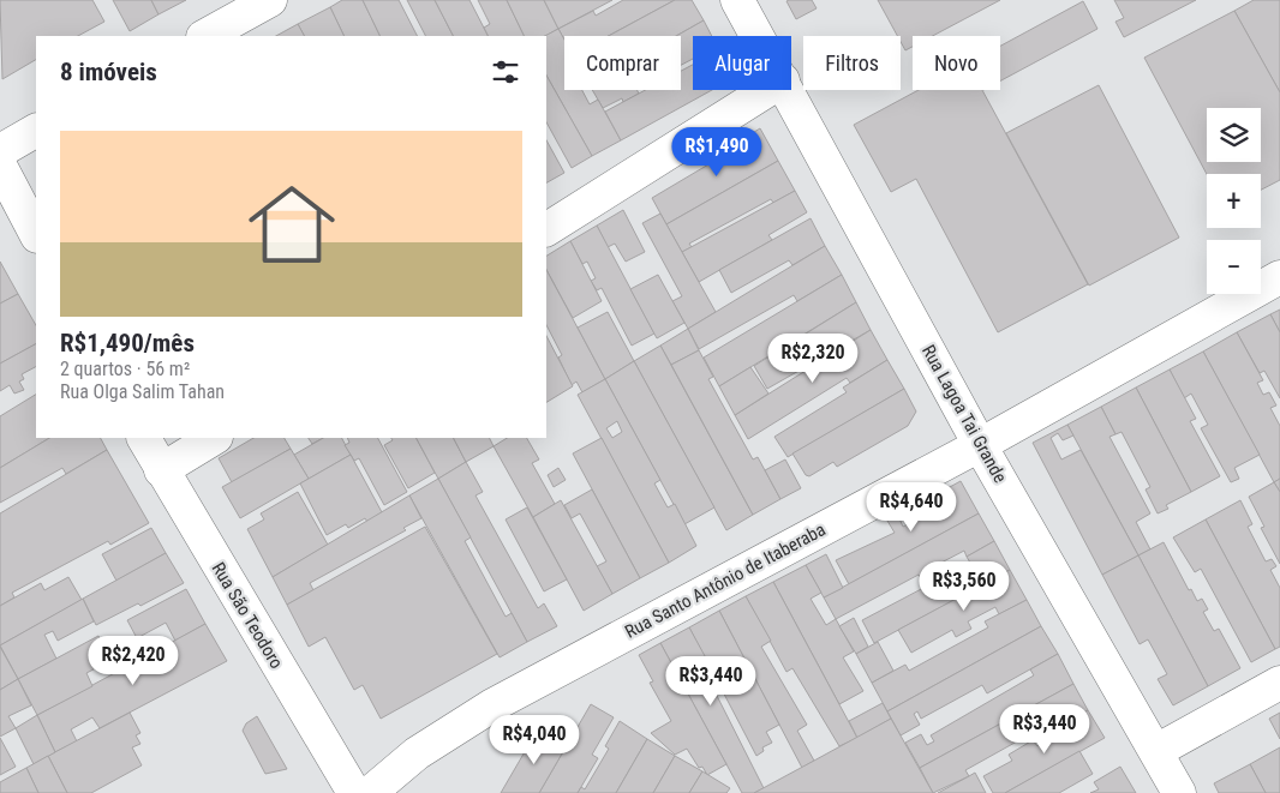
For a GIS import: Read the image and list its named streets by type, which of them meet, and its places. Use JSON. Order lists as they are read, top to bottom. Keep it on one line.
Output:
{"streets":{"street":["Rua Lagoa Tai Grande","Rua Santo Antônio de Itaberaba","Rua São Teodoro"]},"crossings":[["Rua Lagoa Tai Grande","Rua Santo Antônio de Itaberaba"]],"page":{"chip":["Comprar","Alugar","Filtros","Novo"],"heading":"8 imóveis","map_buttons":["+","−"],"list":[{"name":"R$1,490/mês","note":"2 quartos · 56 m² · Rua Olga Salim Tahan"}],"price":["R$1,490","R$2,320","R$4,640","R$3,560","R$2,420","R$3,440","R$3,440","R$4,040"]}}
